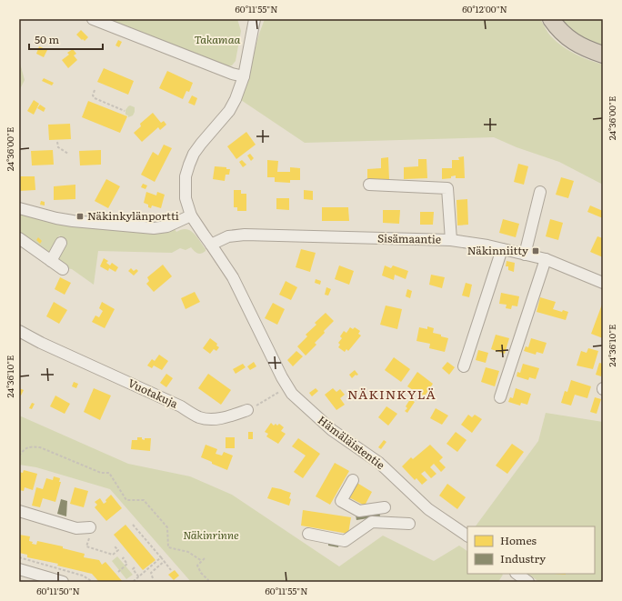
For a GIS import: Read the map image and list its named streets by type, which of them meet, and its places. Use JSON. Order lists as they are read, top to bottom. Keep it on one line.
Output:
{"streets":{"street":["Sisämaantie","Vuotakuja","Hämäläistentie"]},"crossings":[["Sisämaantie","Hämäläistentie"]],"districts":["NÄKINKYLÄ"],"parks":["Takamaa","Näkinrinne"],"places":{"transit":["Näkinkylänportti","Näkinniitty"]},"legend":["Homes","Industry"],"scale_bar":"50 m","coordinates":["60°11'55\"N","60°12'00\"N","24°36'00\"E","24°36'10\"E","60°11'50\"N"]}
